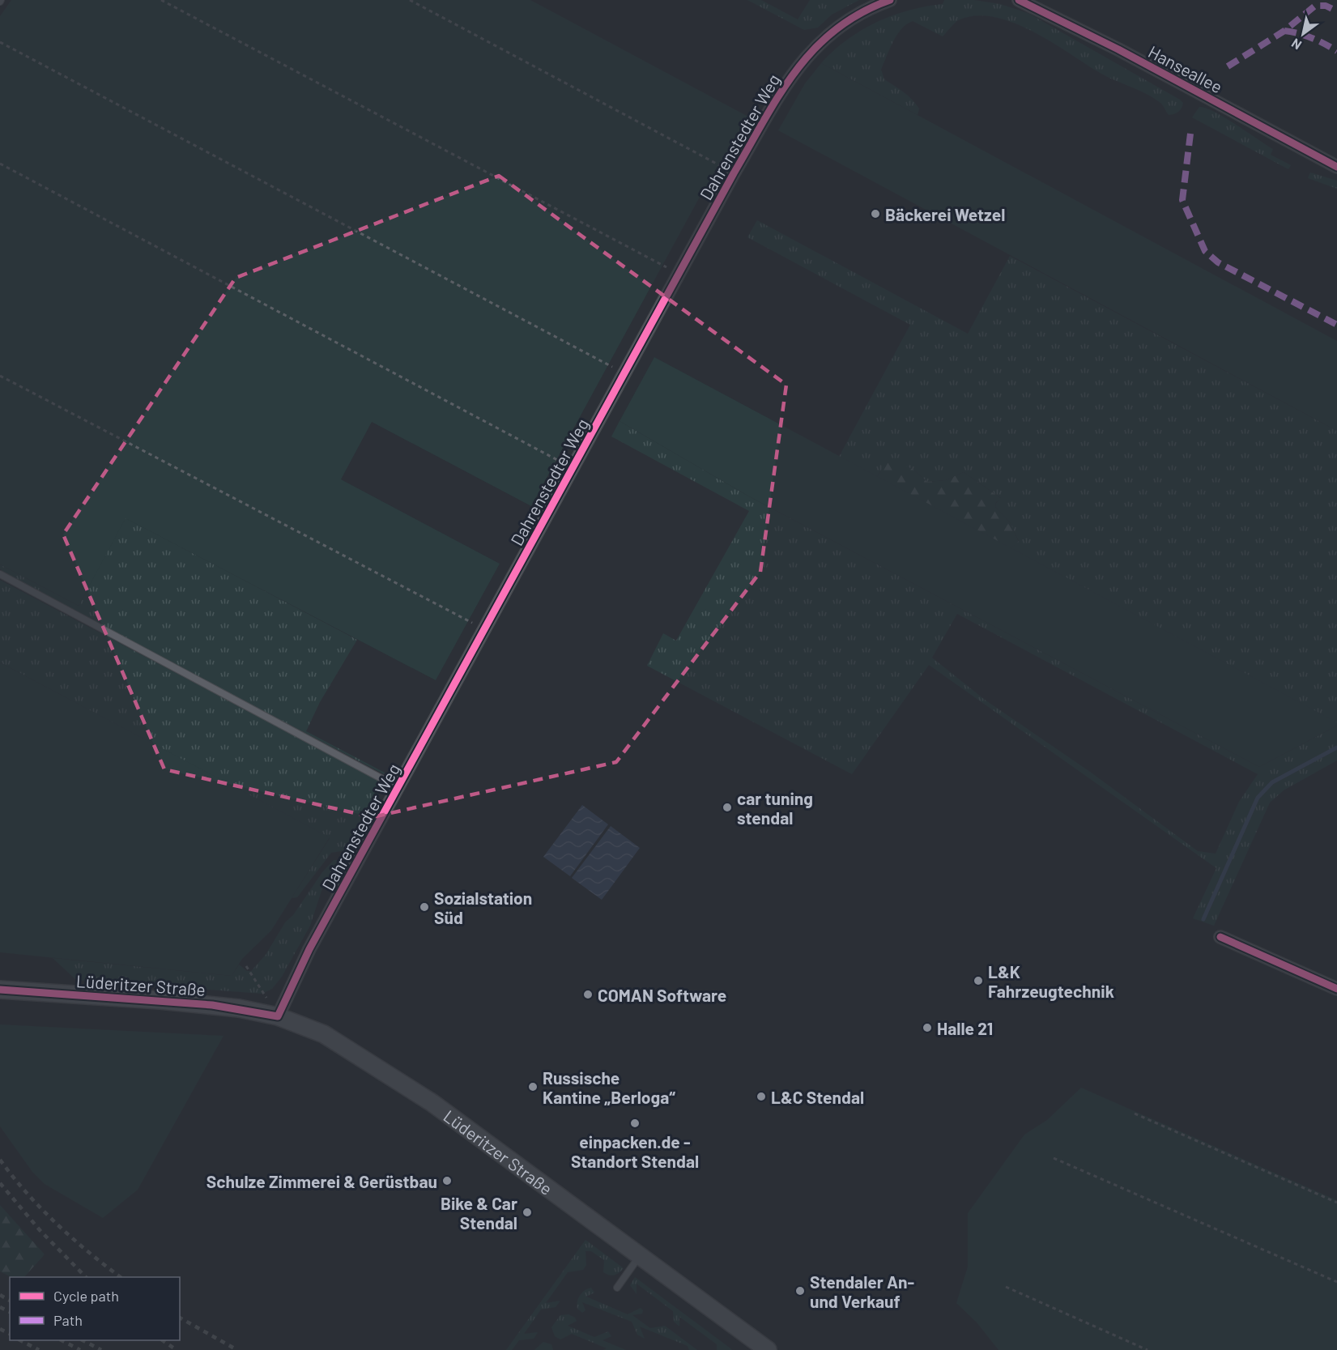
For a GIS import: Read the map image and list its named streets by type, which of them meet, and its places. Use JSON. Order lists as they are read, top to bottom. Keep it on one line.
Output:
{"streets":{"main road":["Lüderitzer Straße"],"street":["Hanseallee","Dahrenstedter Weg"]},"crossings":[["Dahrenstedter Weg","Lüderitzer Straße"]],"places":["Bäckerei Wetzel","car tuning stendal","Sozialstation Süd","L&K Fahrzeugtechnik","COMAN Software","Halle 21","Russische Kantine „Berloga“","L&C Stendal","einpacken.de - Standort Stendal","Schulze Zimmerei & Gerüstbau","Bike & Car Stendal","Stendaler An- und Verkauf"],"legend":["Cycle path","Path"],"north":"bottom left"}
